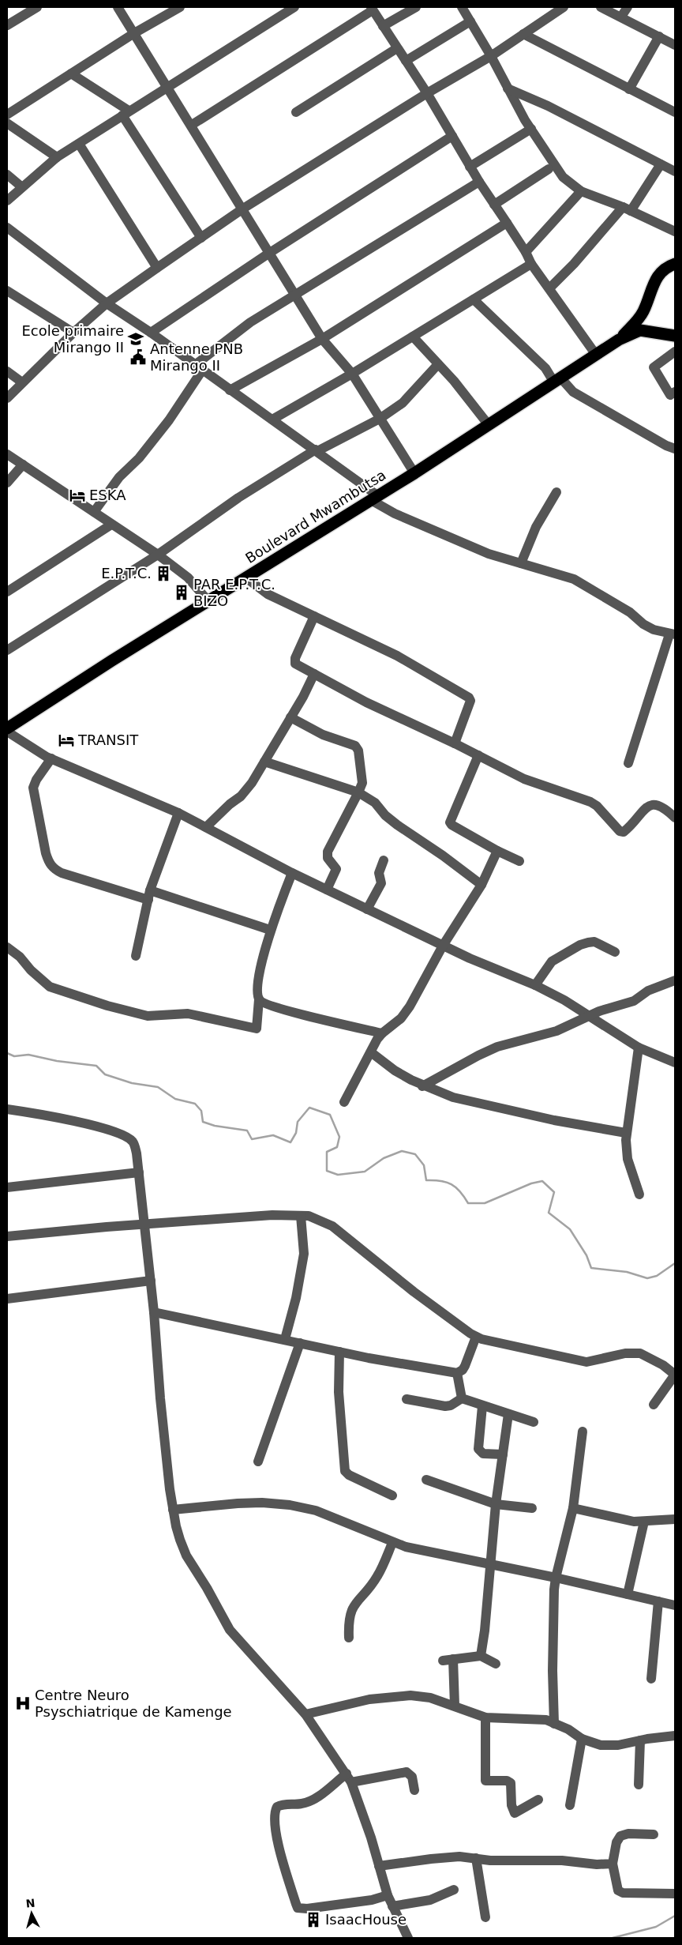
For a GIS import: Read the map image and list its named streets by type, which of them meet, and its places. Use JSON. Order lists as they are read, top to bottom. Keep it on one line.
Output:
{"streets":{"highway":["Boulevard Mwambutsa"]},"places":{"school or university":["Ecole primaire Mirango II"],"public building":["Antenne PNB Mirango II"],"hotel":["ESKA","TRANSIT"],"building":["E.P.T.C.","PAR E.P.T.C. BIZO","IsaacHouse"],"hospital":["Centre Neuro Psyschiatrique de Kamenge"]},"north":"top"}
